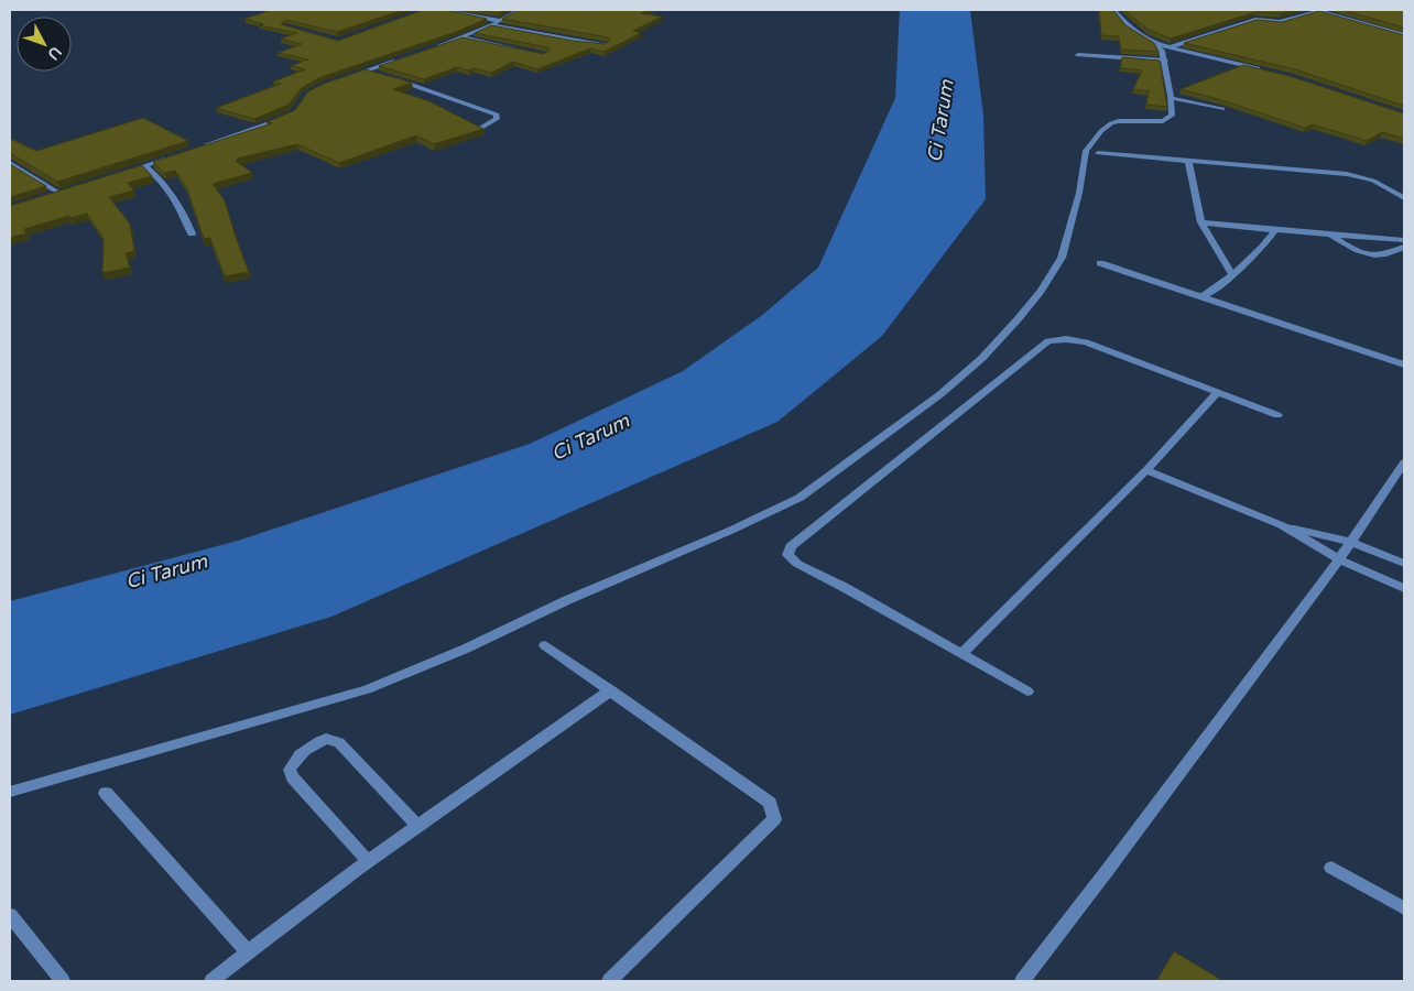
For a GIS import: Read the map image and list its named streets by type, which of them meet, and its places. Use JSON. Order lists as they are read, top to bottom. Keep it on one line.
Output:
{"water":["Ci Tarum"],"north":"bottom right"}
